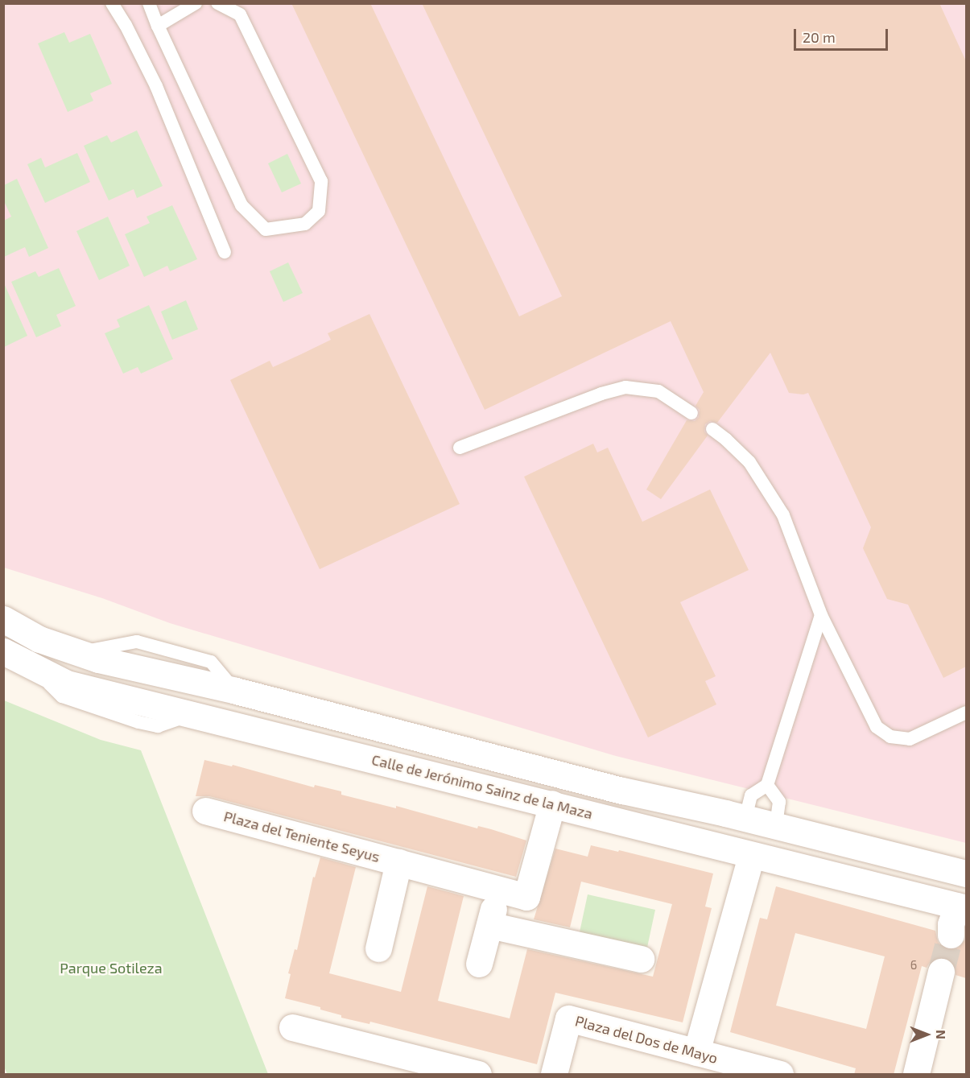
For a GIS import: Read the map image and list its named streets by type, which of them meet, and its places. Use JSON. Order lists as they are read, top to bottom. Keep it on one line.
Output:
{"streets":{"main road":["Calle de Jerónimo Sainz de la Maza","Plaza del Teniente Seyus","Plaza del Dos de Mayo"]},"crossings":[["Calle de Jerónimo Sainz de la Maza","Plaza del Teniente Seyus"]],"parks":["Parque Sotileza"],"house_numbers":["6"],"scale_bar":"20 m","north":"right"}
